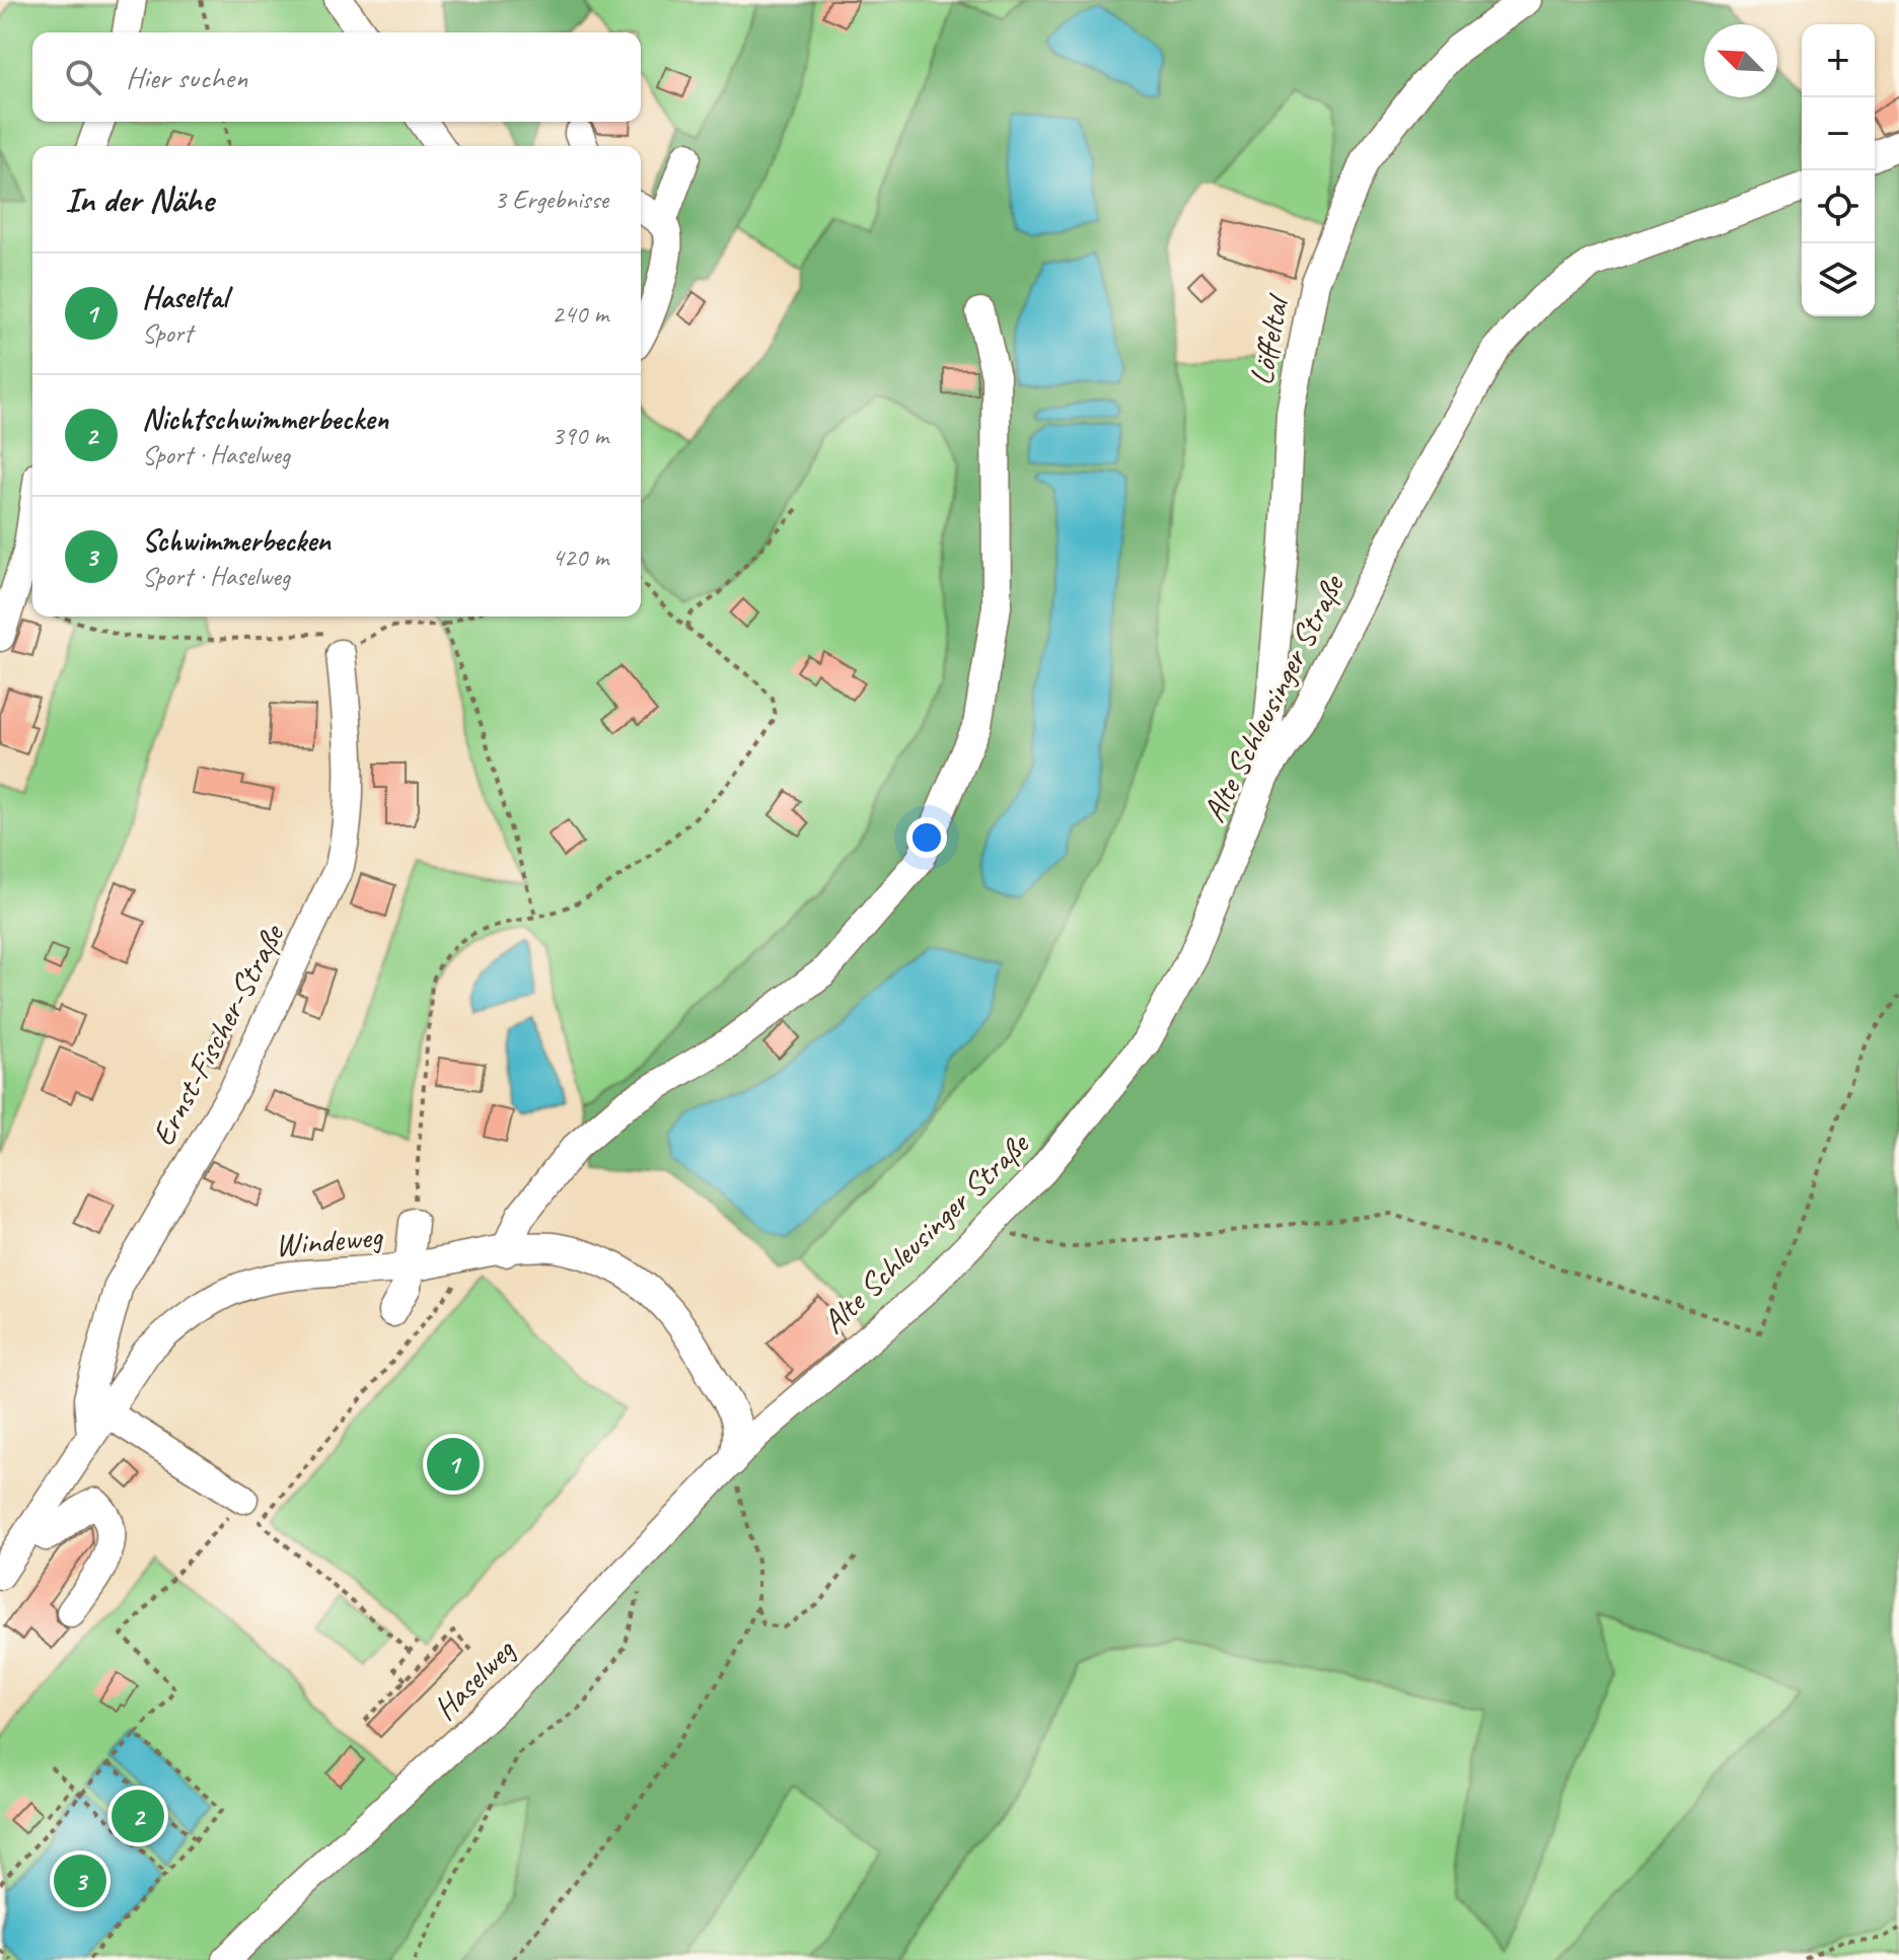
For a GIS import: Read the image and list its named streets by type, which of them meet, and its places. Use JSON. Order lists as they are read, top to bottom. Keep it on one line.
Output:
{"streets":{"street":["Löffeltal","Alte Schleusinger Straße","Ernst-Fischer-Straße","Windeweg","Haselweg"]},"crossings":[["Löffeltal","Alte Schleusinger Straße"],["Alte Schleusinger Straße","Haselweg"],["Ernst-Fischer-Straße","Windeweg"]],"north":"top left","page":{"map_buttons":["+","−"],"search":"Hier suchen","heading":["In der Nähe","3 Ergebnisse"],"list":[{"mark":"1","name":"Haseltal","note":"Sport","value":"240 m"},{"mark":"2","name":"Nichtschwimmerbecken","note":"Sport · Haselweg","value":"390 m"},{"mark":"3","name":"Schwimmerbecken","note":"Sport · Haselweg","value":"420 m"}],"pins":["1","2","3"]}}
